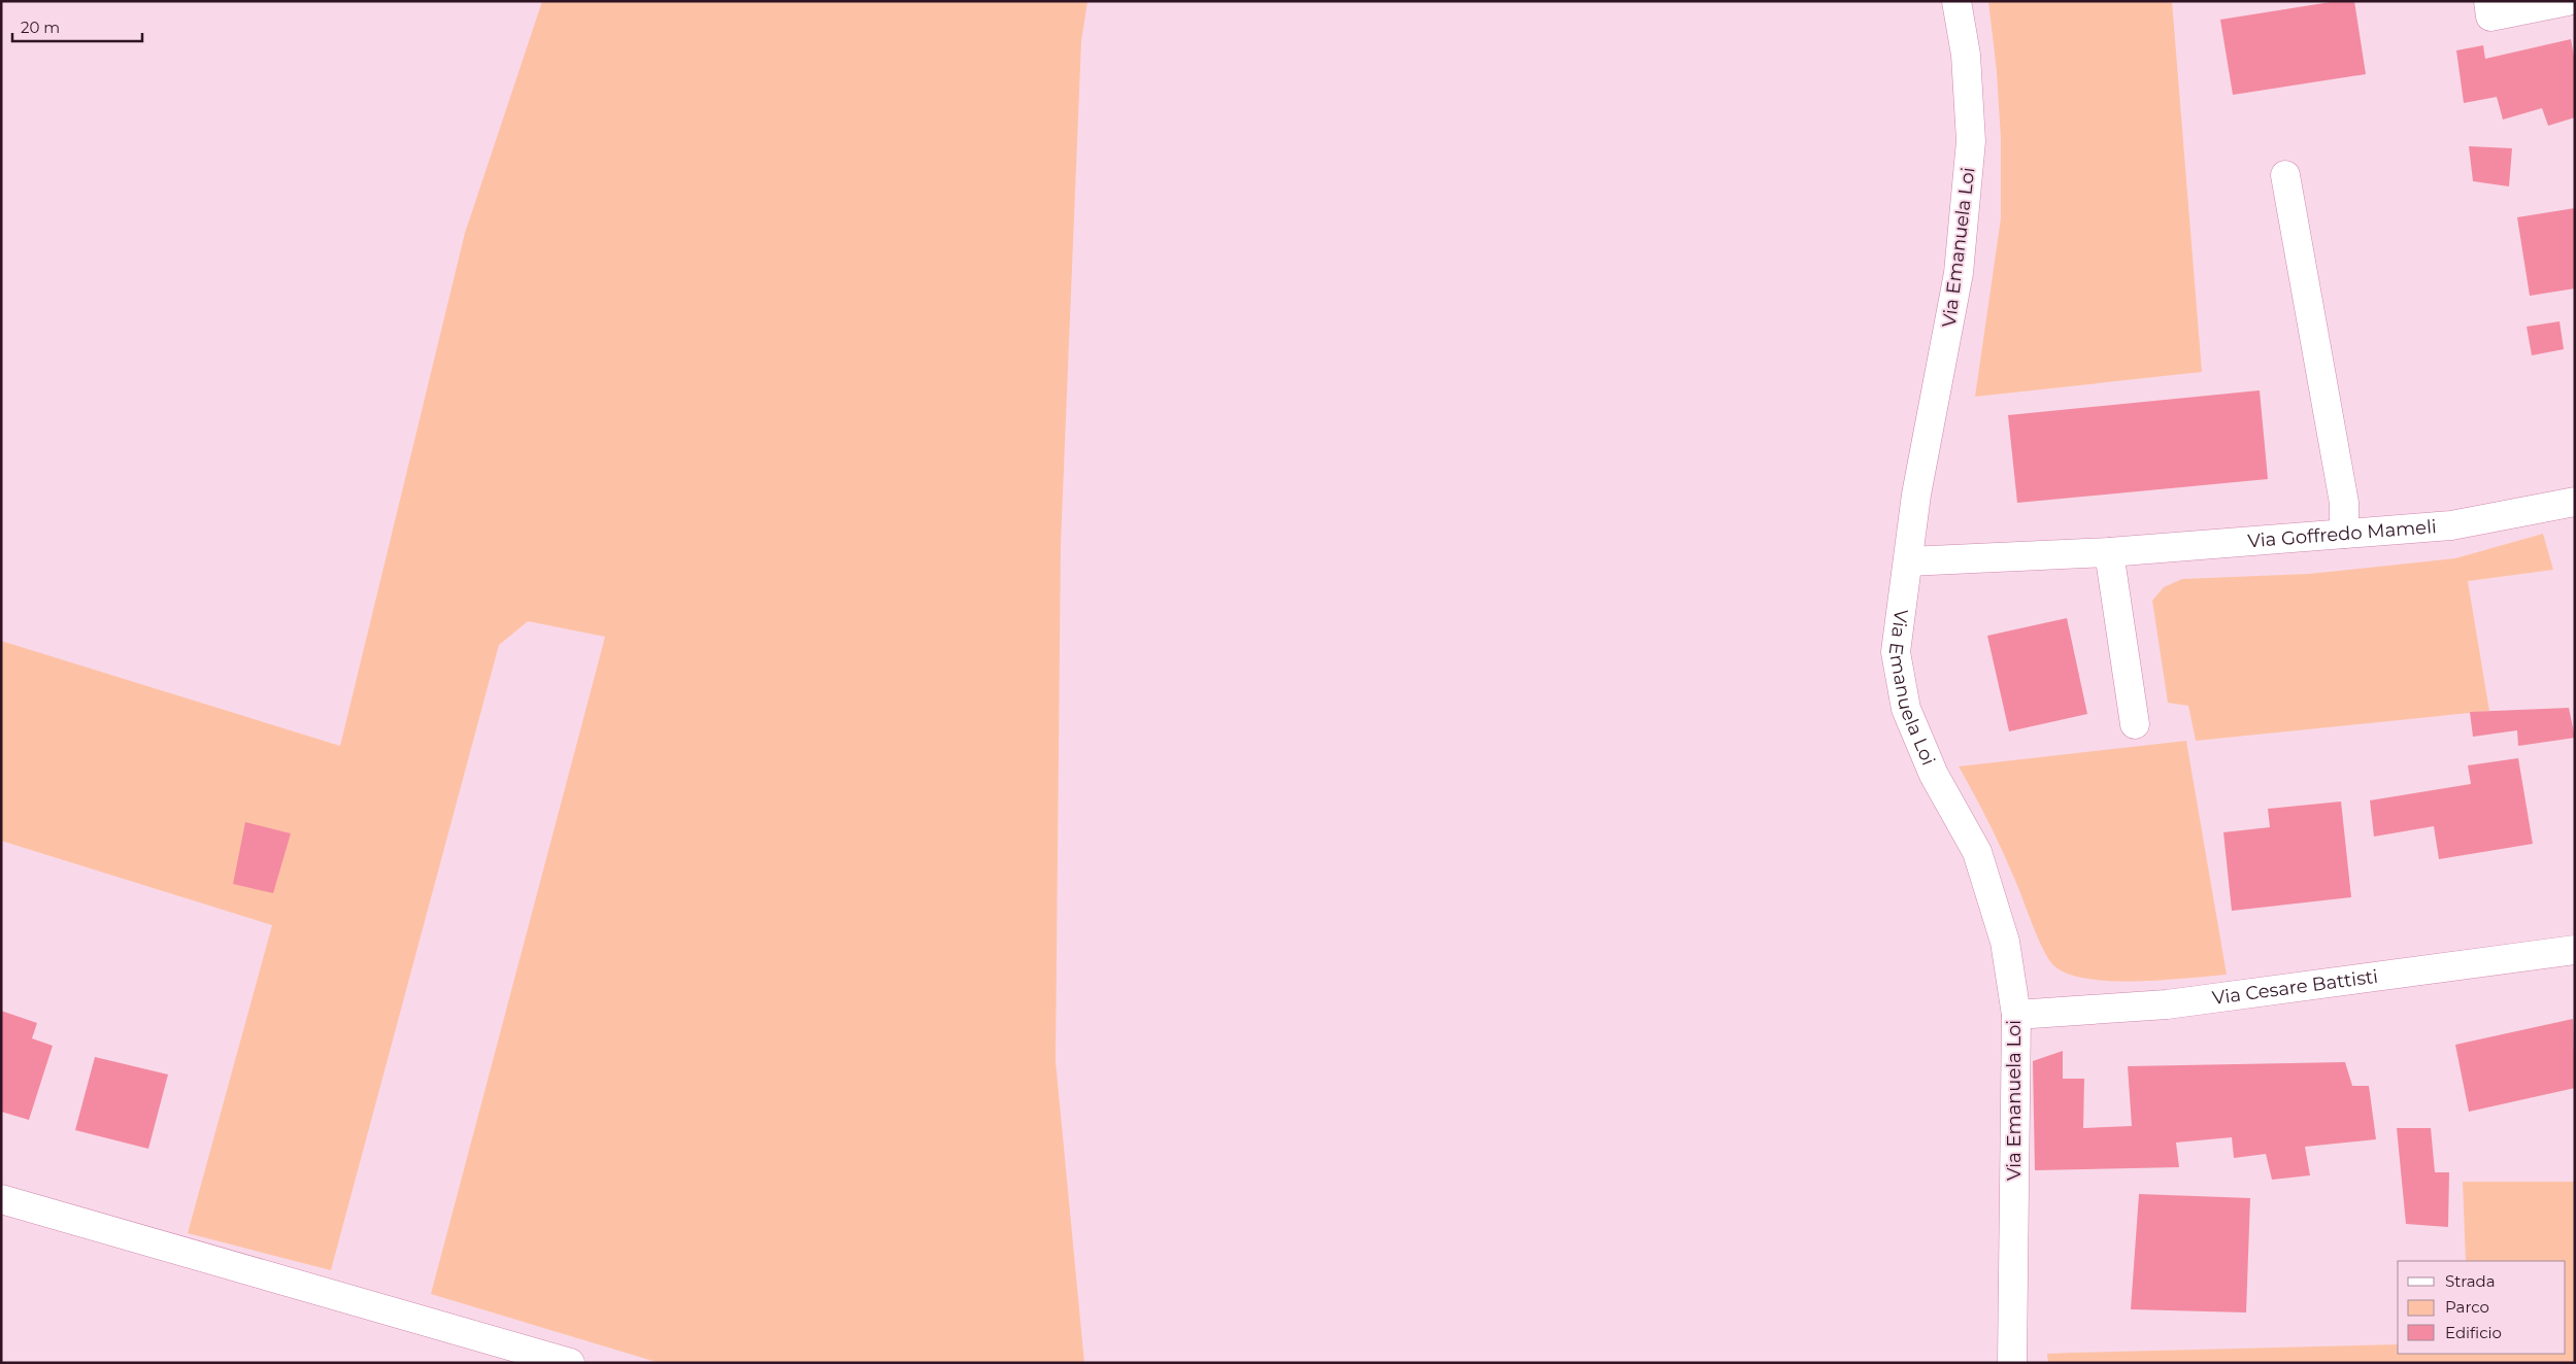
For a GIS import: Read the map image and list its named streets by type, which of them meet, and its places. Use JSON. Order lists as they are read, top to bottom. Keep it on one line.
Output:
{"streets":{"street":["Via Emanuela Loi","Via Goffredo Mameli","Via Cesare Battisti"]},"crossings":[["Via Emanuela Loi","Via Goffredo Mameli"],["Via Emanuela Loi","Via Cesare Battisti"]],"legend":["Strada","Parco","Edificio"],"scale_bar":"20 m"}
